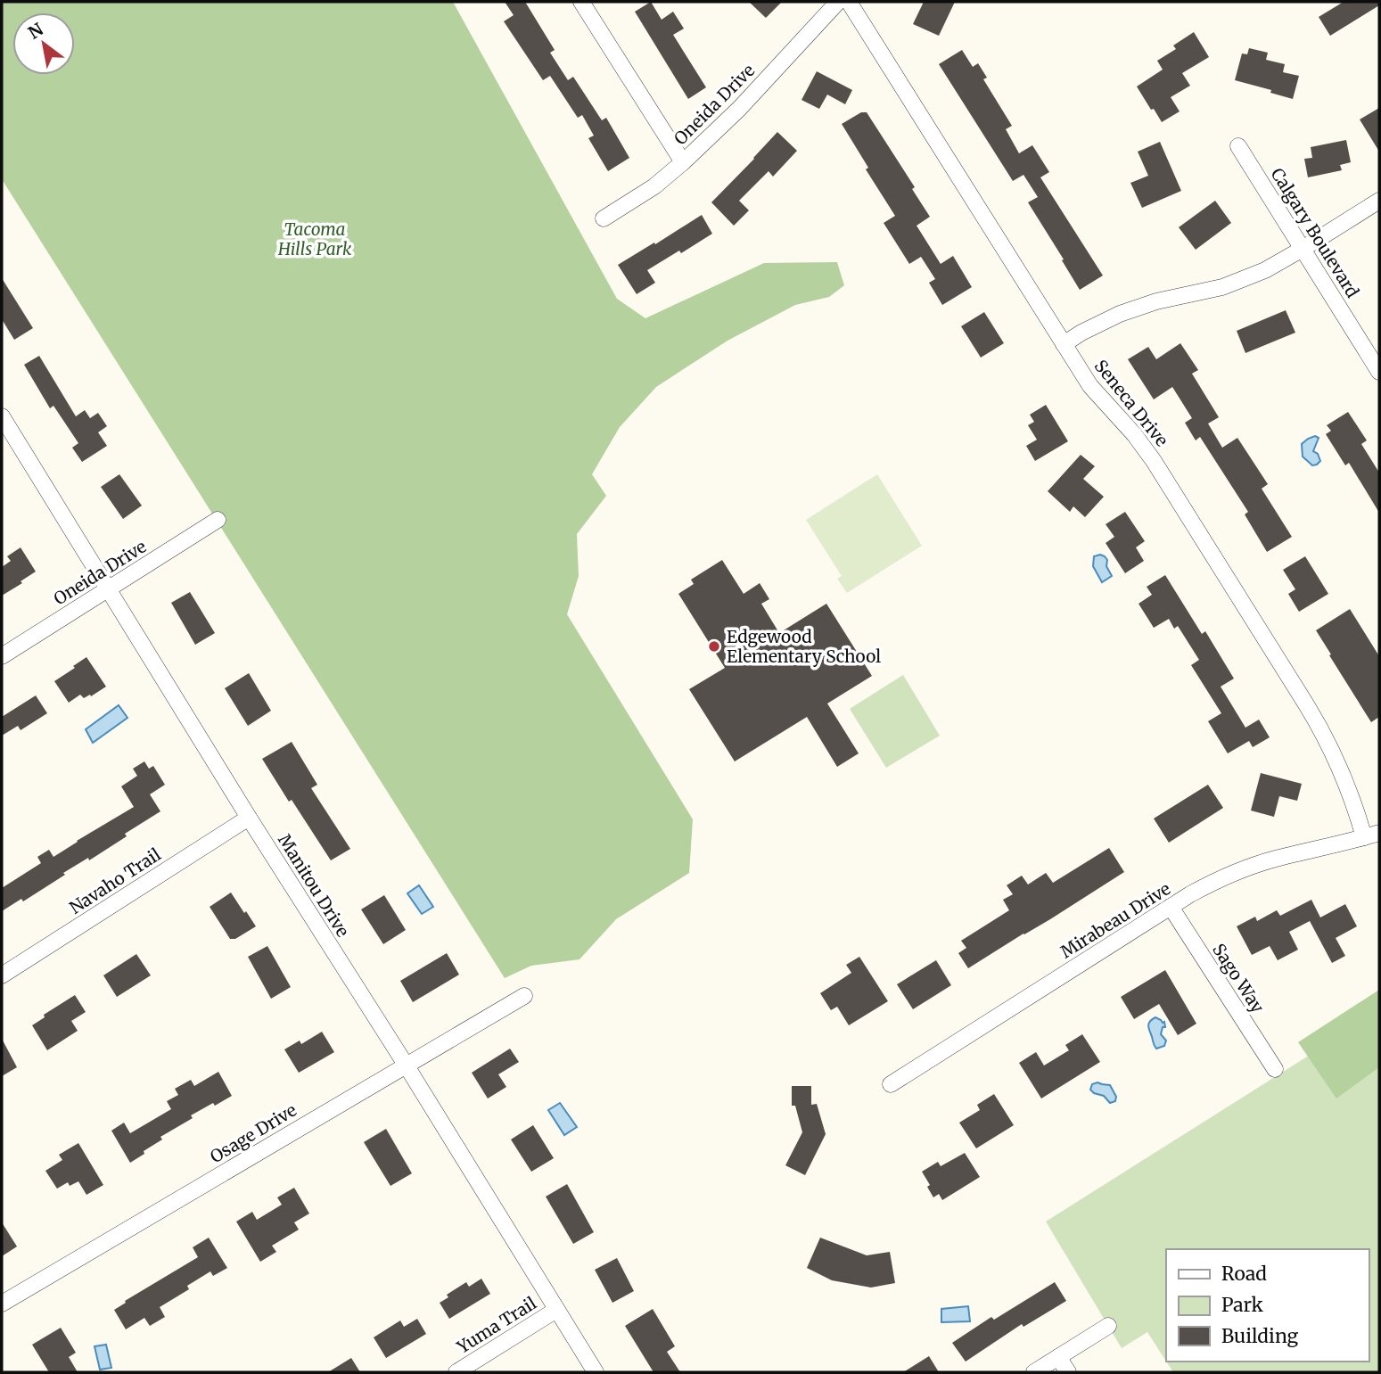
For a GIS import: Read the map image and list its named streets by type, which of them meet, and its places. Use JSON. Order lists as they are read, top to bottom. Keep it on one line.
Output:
{"streets":{"street":["Oneida Drive","Calgary Boulevard","Seneca Drive","Navaho Trail","Manitou Drive","Mirabeau Drive","Sago Way","Osage Drive","Yuma Trail"]},"crossings":[["Oneida Drive","Manitou Drive"],["Seneca Drive","Mirabeau Drive"],["Navaho Trail","Manitou Drive"],["Manitou Drive","Osage Drive"],["Manitou Drive","Yuma Trail"],["Mirabeau Drive","Sago Way"]],"parks":["Tacoma Hills Park"],"places":["Edgewood Elementary School"],"legend":["Road","Park","Building"],"north":"top left"}
